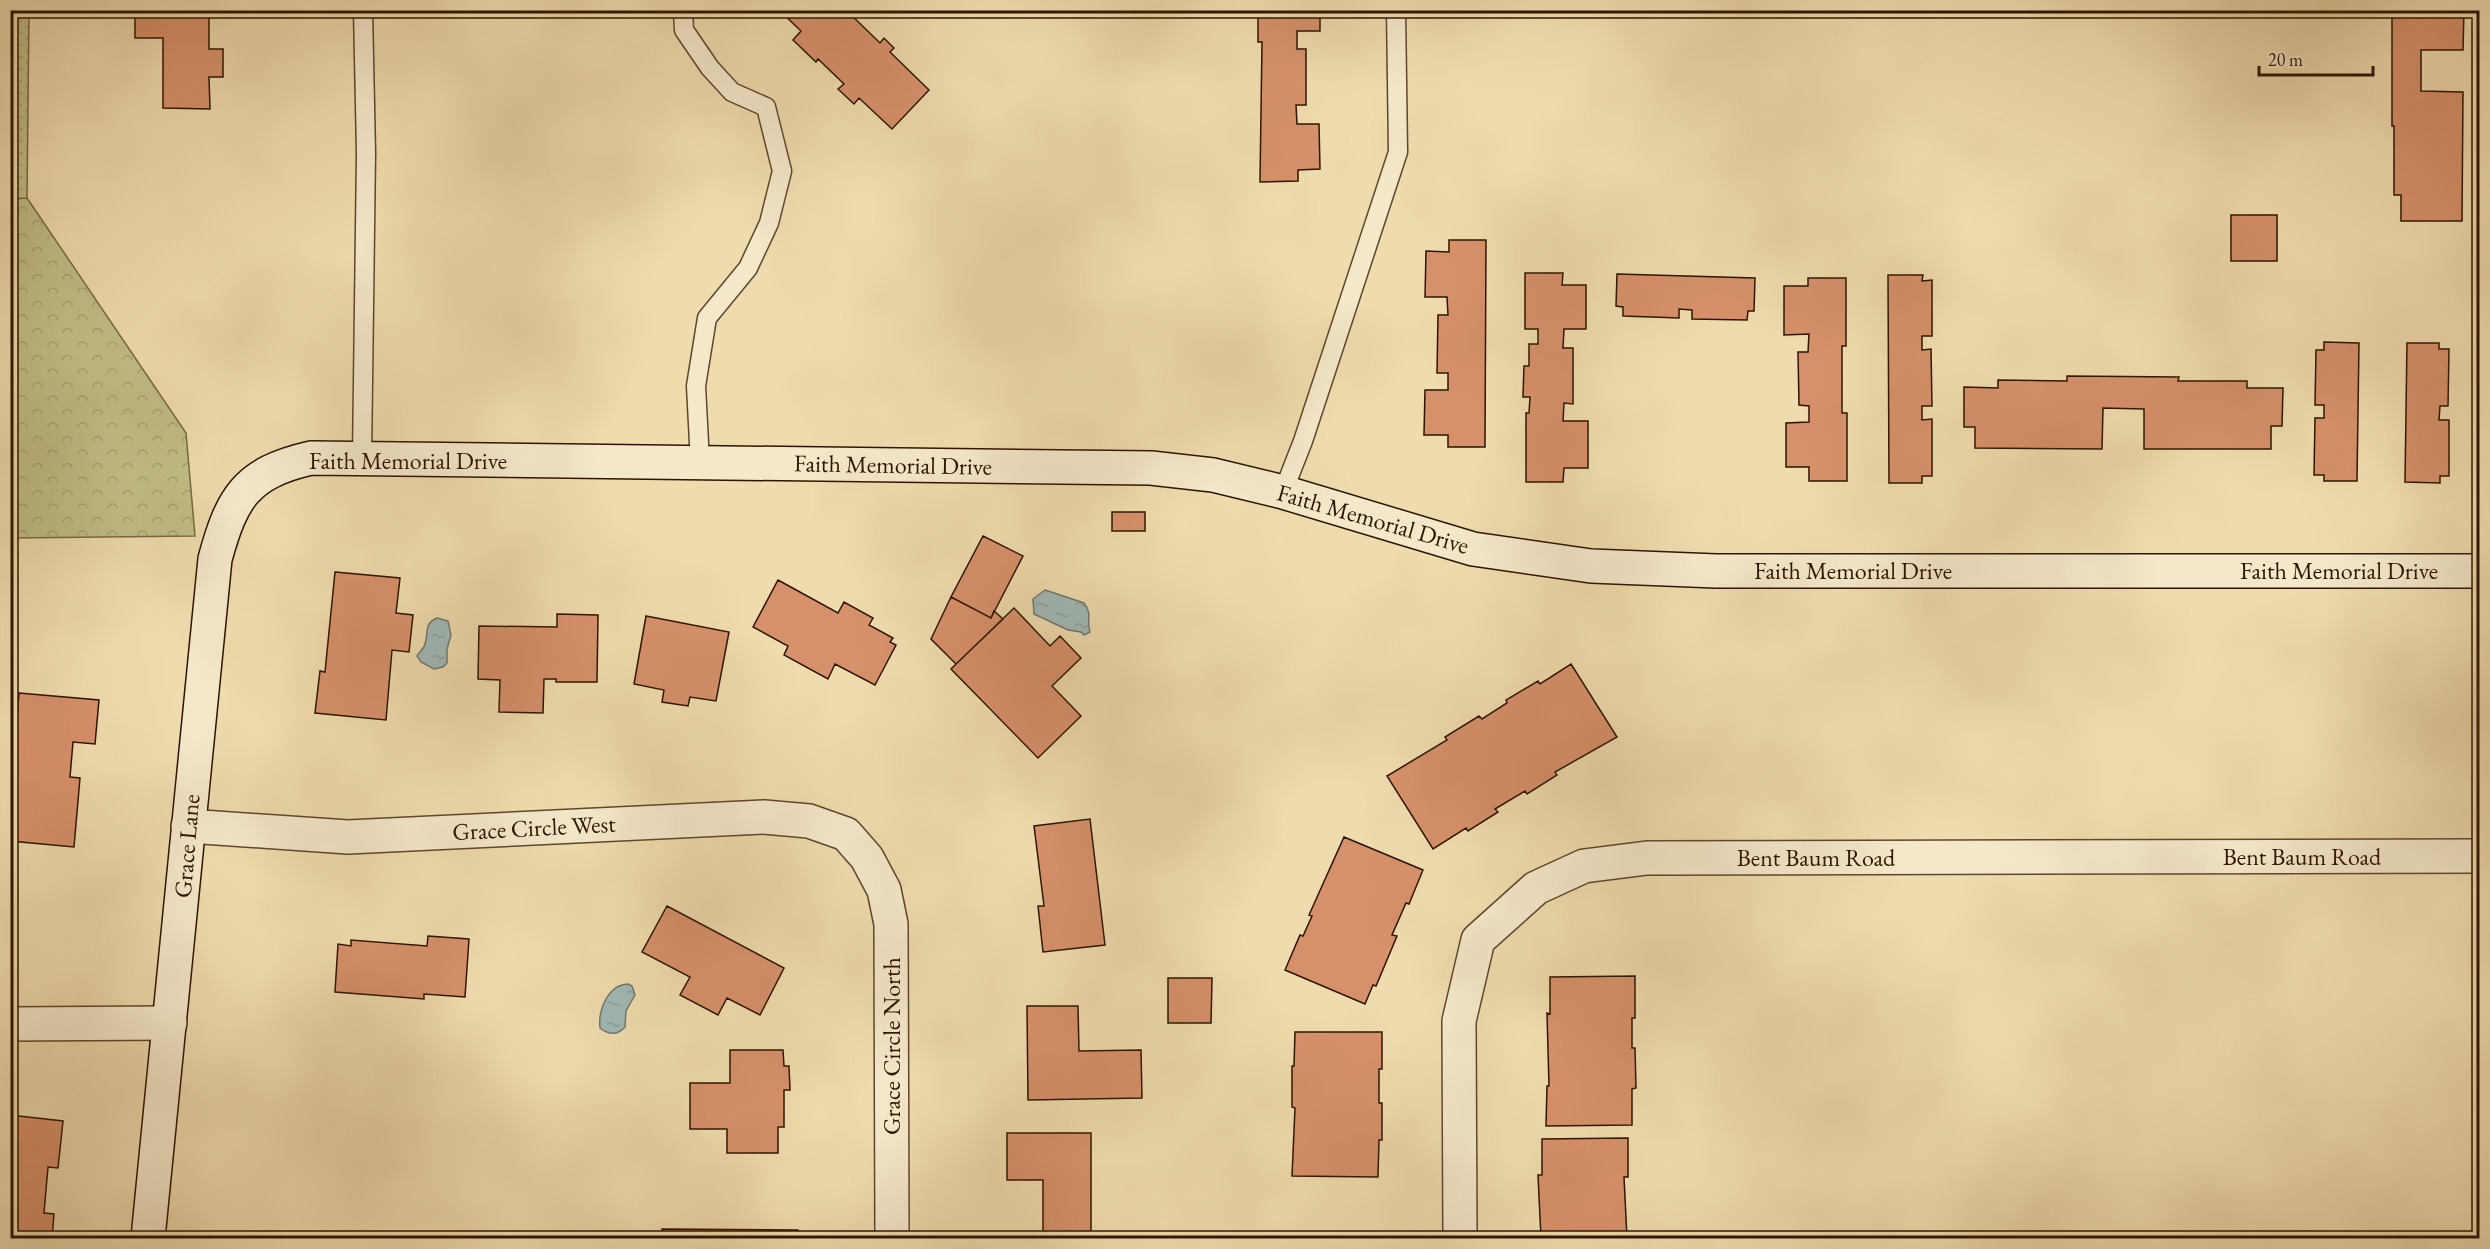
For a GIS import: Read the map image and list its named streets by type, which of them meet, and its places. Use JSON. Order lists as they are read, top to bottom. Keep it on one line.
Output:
{"streets":{"street":["Faith Memorial Drive","Grace Circle West","Grace Lane","Bent Baum Road","Grace Circle North"]},"crossings":[["Faith Memorial Drive","Grace Lane"],["Grace Circle West","Grace Lane"],["Grace Circle West","Grace Circle North"]],"scale_bar":"20 m"}
